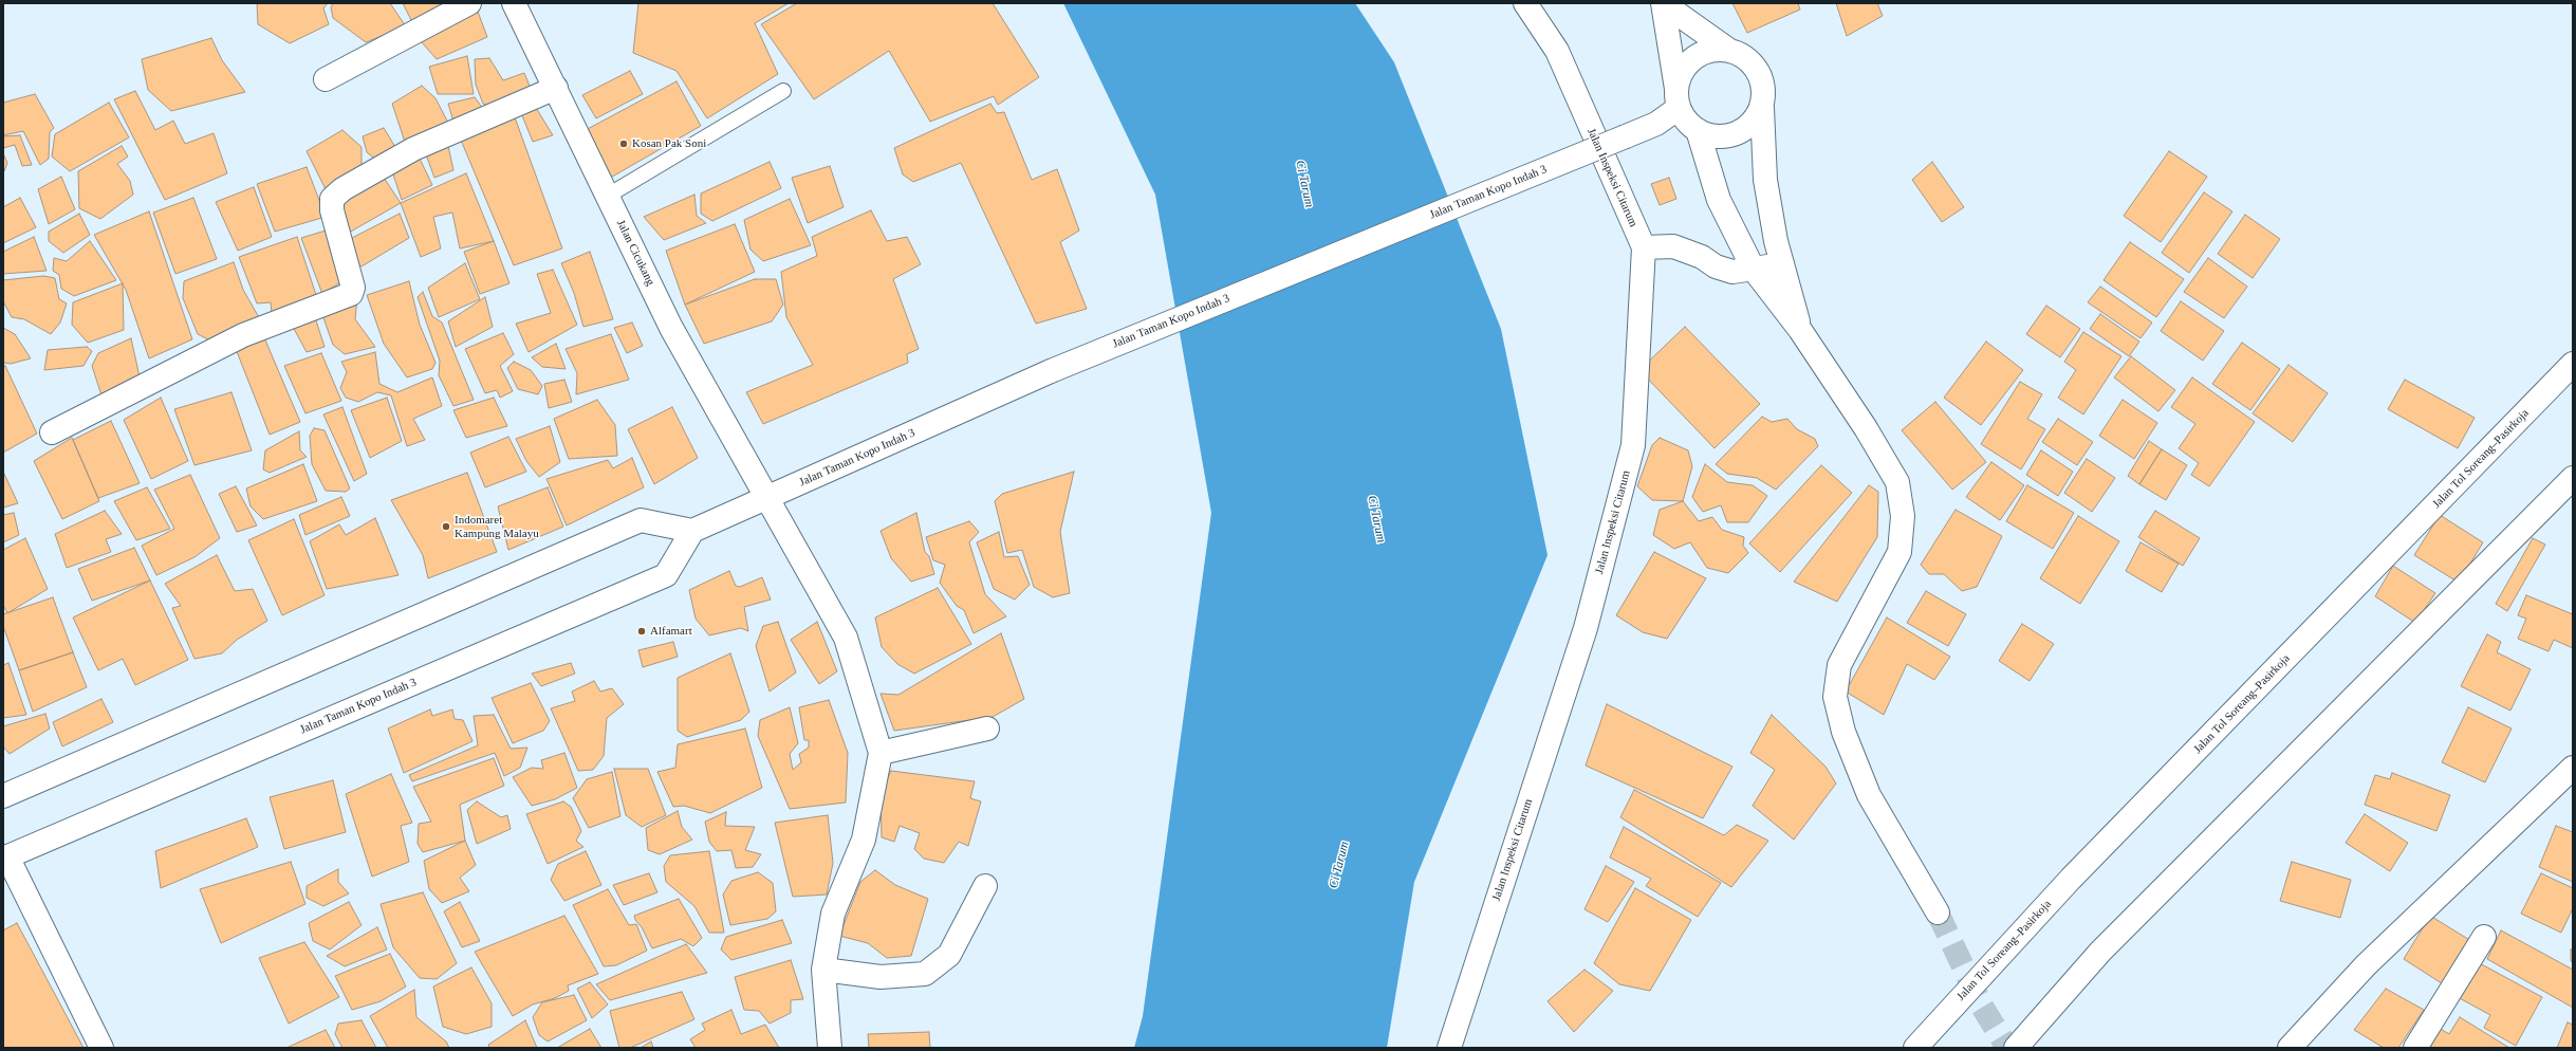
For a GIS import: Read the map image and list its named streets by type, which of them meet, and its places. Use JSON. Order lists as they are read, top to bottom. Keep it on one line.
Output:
{"streets":{"main road":["Jalan Inspeksi Citarum","Jalan Taman Kopo Indah 3","Jalan Cicukang","Jalan Tol Soreang–Pasirkoja"]},"crossings":[["Jalan Taman Kopo Indah 3","Jalan Cicukang"]],"water":["Ci Tarum"],"places":["Kosan Pak Soni","Indomaret Kampung Malayu","Alfamart"]}
